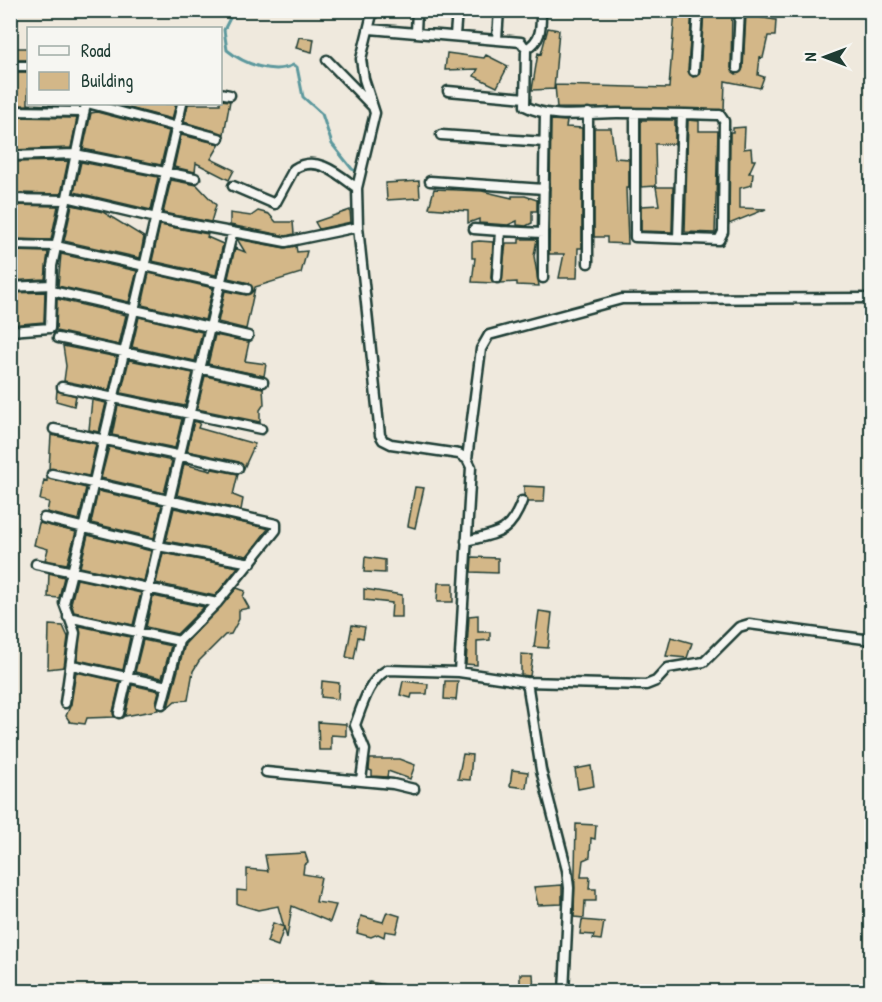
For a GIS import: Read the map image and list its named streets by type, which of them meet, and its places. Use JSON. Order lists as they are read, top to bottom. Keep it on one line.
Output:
{"legend":["Road","Building"],"north":"left"}
